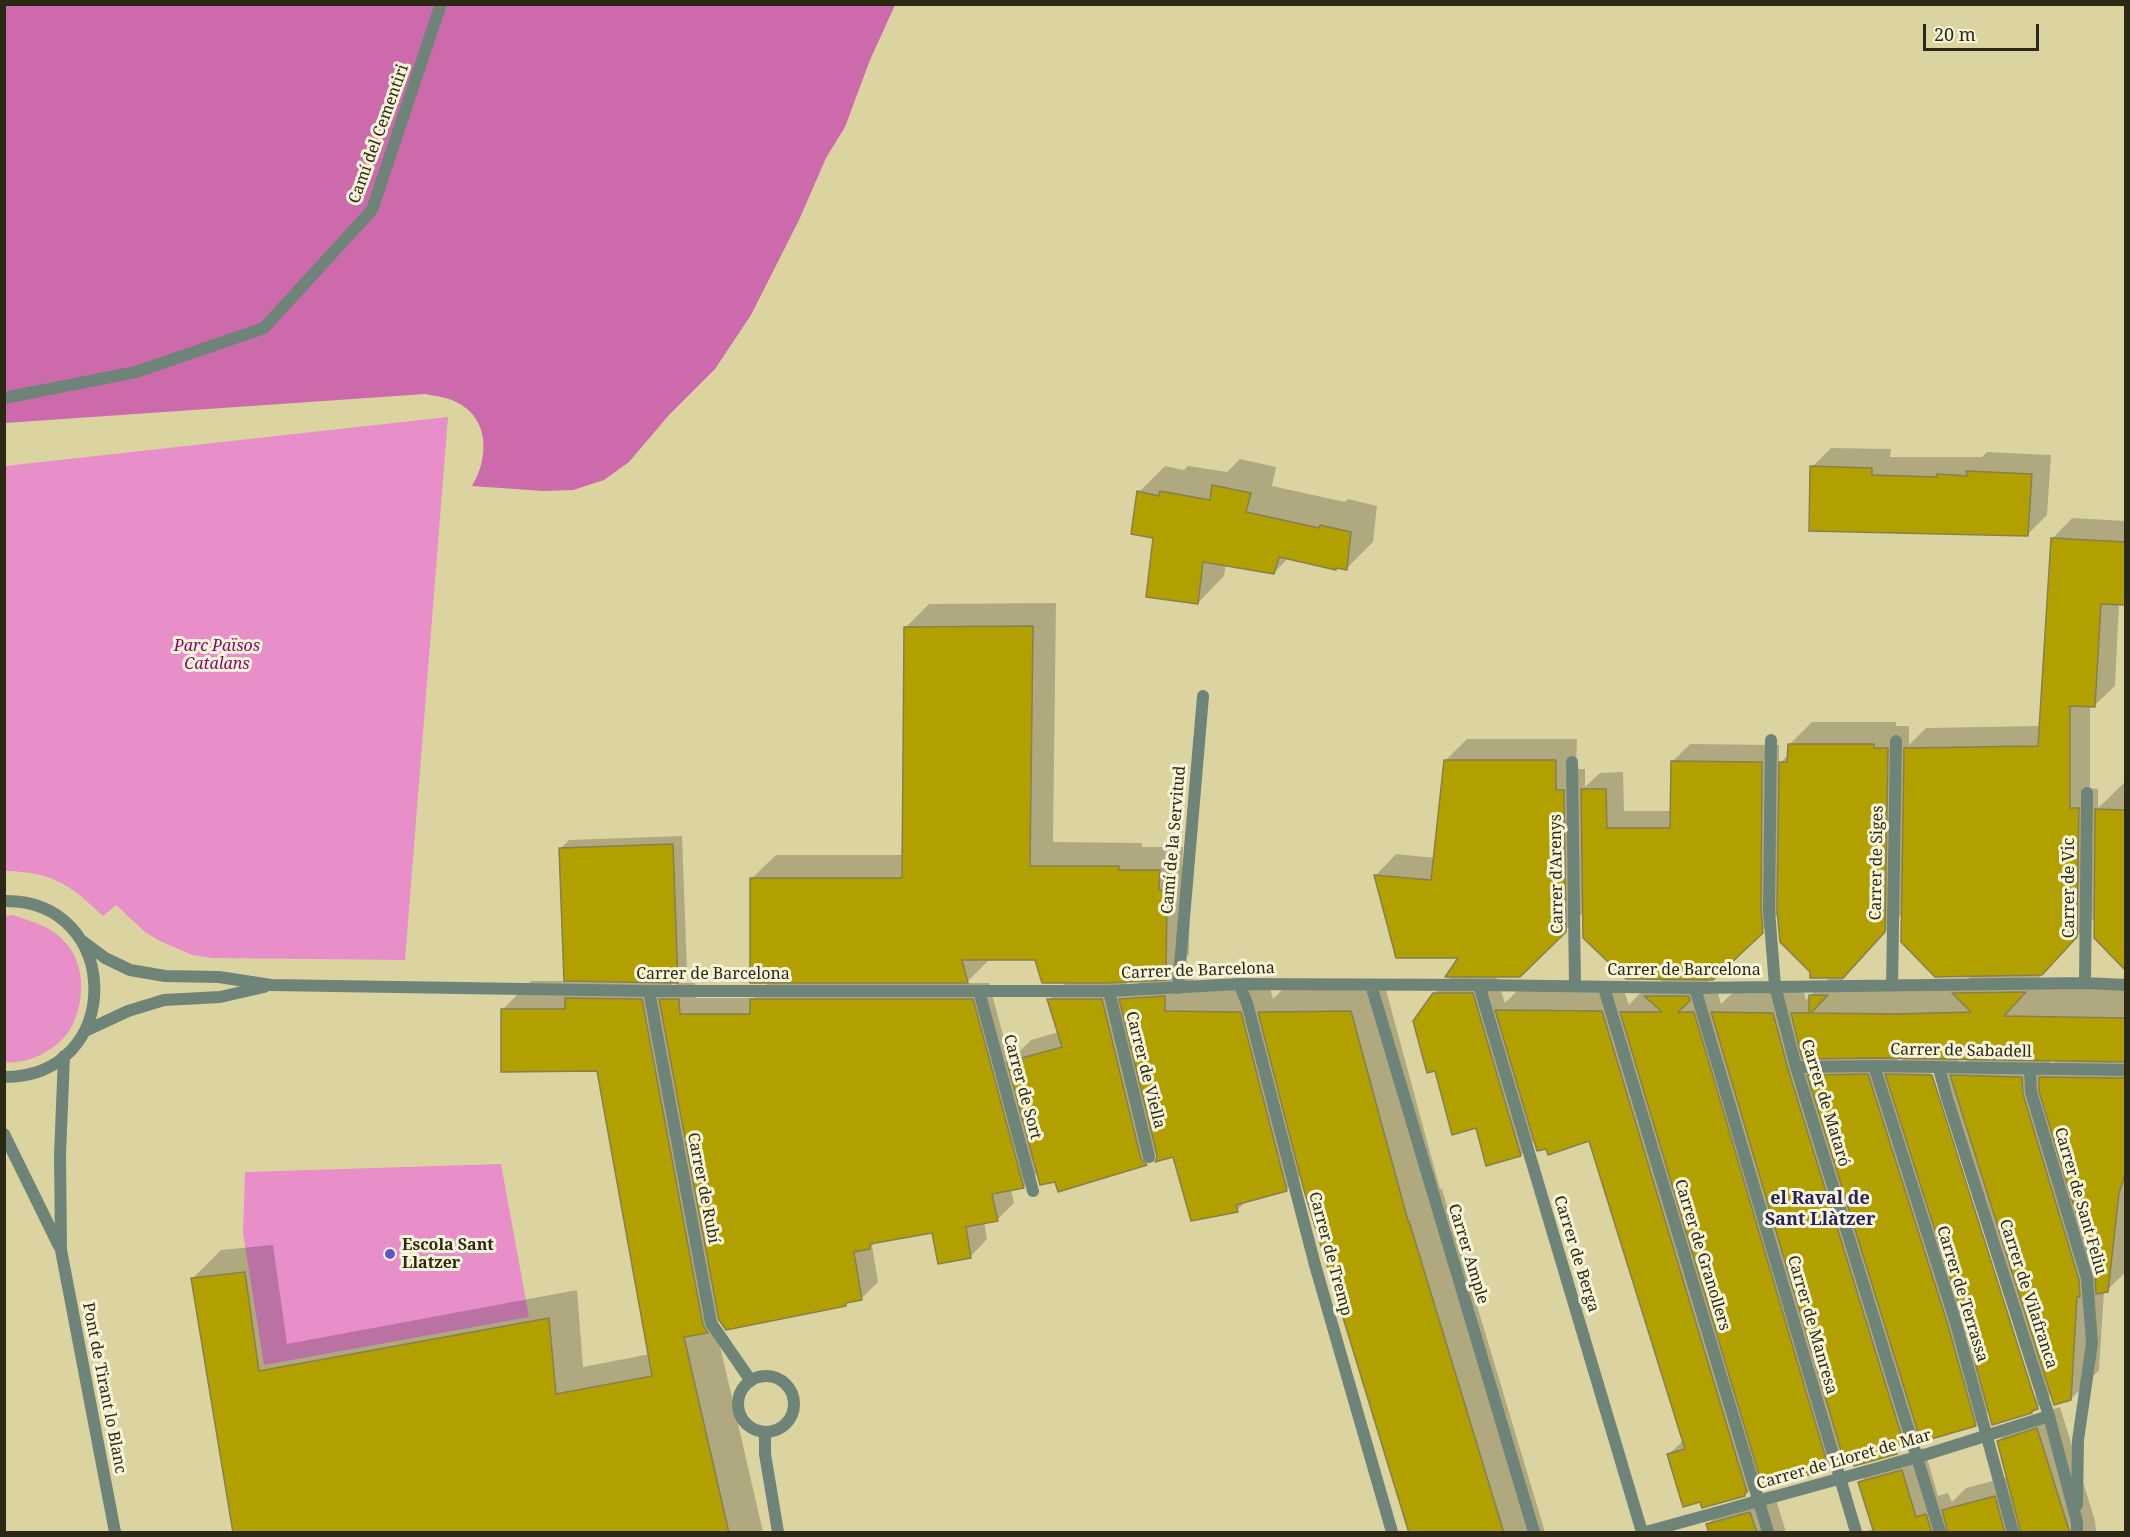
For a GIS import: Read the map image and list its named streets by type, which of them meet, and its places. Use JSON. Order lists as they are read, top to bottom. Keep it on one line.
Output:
{"streets":{"street":["Camí del Cementiri","Camí de la Servitud","Carrer de Siges","Carrer d'Arenys","Carrer de Vic","Carrer de Barcelona","Carrer de Sabadell","Carrer de Viella","Carrer de Sort","Carrer de Mataró","Carrer de Rubí","Carrer de Sant Feliu","Carrer de Tremp","Carrer Ample","Carrer de Berga","Carrer de Granollers","Carrer de Terrassa","Carrer de Vilafranca","Carrer de Manresa","Pont de Tirant lo Blanc","Carrer de Lloret de Mar"]},"crossings":[["Camí de la Servitud","Carrer de Barcelona"],["Carrer de Siges","Carrer de Barcelona"],["Carrer d'Arenys","Carrer de Barcelona"],["Carrer de Vic","Carrer de Barcelona"],["Carrer de Barcelona","Carrer de Viella"],["Carrer de Barcelona","Carrer de Sort"],["Carrer de Barcelona","Carrer de Mataró"],["Carrer de Barcelona","Carrer de Rubí"],["Carrer de Barcelona","Carrer de Tremp"],["Carrer de Barcelona","Carrer Ample"],["Carrer de Barcelona","Carrer de Berga"],["Carrer de Barcelona","Carrer de Granollers"],["Carrer de Barcelona","Carrer de Manresa"],["Carrer de Sabadell","Carrer de Mataró"],["Carrer de Sabadell","Carrer de Sant Feliu"],["Carrer de Sabadell","Carrer de Terrassa"],["Carrer de Sabadell","Carrer de Vilafranca"],["Carrer de Mataró","Carrer de Lloret de Mar"],["Carrer de Sant Feliu","Carrer de Vilafranca"],["Carrer de Berga","Carrer de Lloret de Mar"],["Carrer de Granollers","Carrer de Lloret de Mar"],["Carrer de Terrassa","Carrer de Lloret de Mar"],["Carrer de Vilafranca","Carrer de Lloret de Mar"],["Carrer de Manresa","Carrer de Lloret de Mar"]],"districts":["el Raval de Sant Llàtzer"],"parks":["Parc Països Catalans"],"places":["Escola Sant Llatzer"],"scale_bar":"20 m"}
